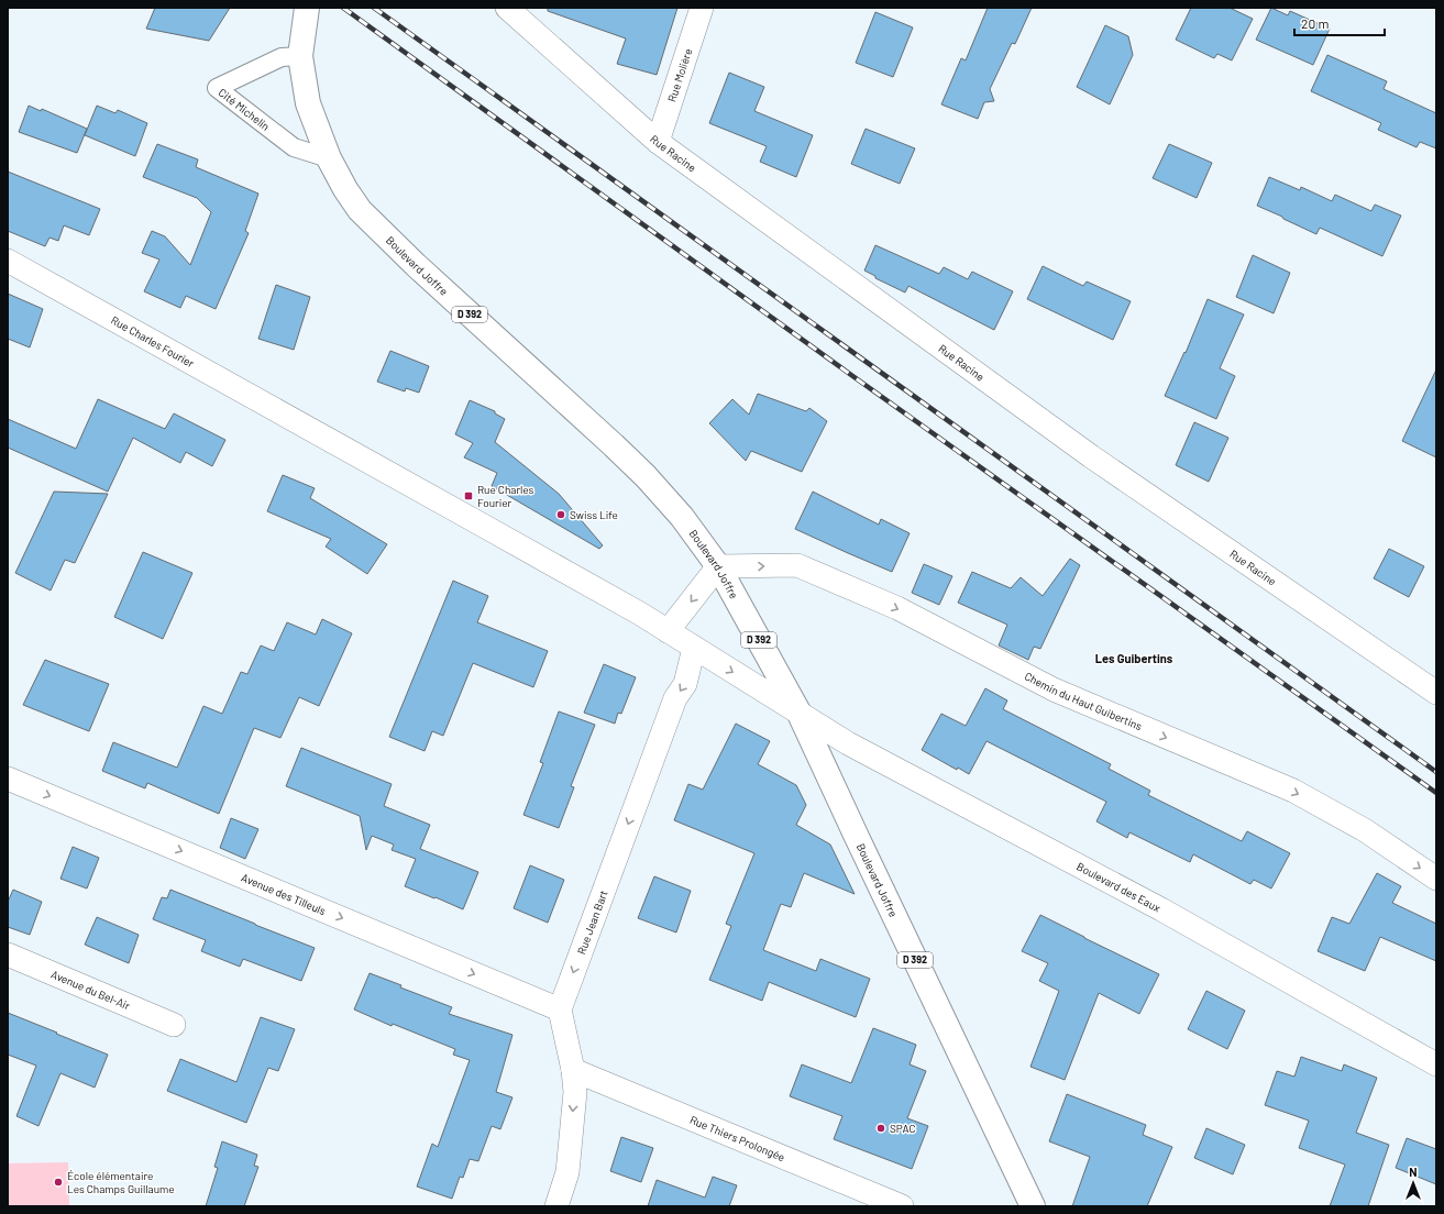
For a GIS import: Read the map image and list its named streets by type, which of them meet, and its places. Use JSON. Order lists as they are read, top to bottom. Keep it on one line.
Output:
{"streets":{"main road":["Boulevard Joffre","D 392"],"street":["Rue Molière","Cité Michelin","Rue Racine","Rue Charles Fourier","Chemin du Haut Guibertins","Boulevard des Eaux","Avenue des Tilleuls","Rue Jean Bart","Avenue du Bel-Air","Rue Thiers Prolongée"]},"crossings":[["Rue Molière","Rue Racine"],["Cité Michelin","Boulevard Joffre"],["Boulevard Joffre","Rue Charles Fourier"],["Boulevard Joffre","Chemin du Haut Guibertins"],["Boulevard Joffre","Boulevard des Eaux"],["Rue Charles Fourier","Boulevard des Eaux"],["Rue Charles Fourier","Rue Jean Bart"],["Avenue des Tilleuls","Rue Jean Bart"]],"one_way":["Chemin du Haut Guibertins","Avenue des Tilleuls","Rue Jean Bart"],"districts":["Les Guibertins"],"places":{"transit":["Rue Charles Fourier"],"other":["Swiss Life","SPAC","École élémentaire Les Champs Guillaume"]},"scale_bar":"20 m","north":"top"}
